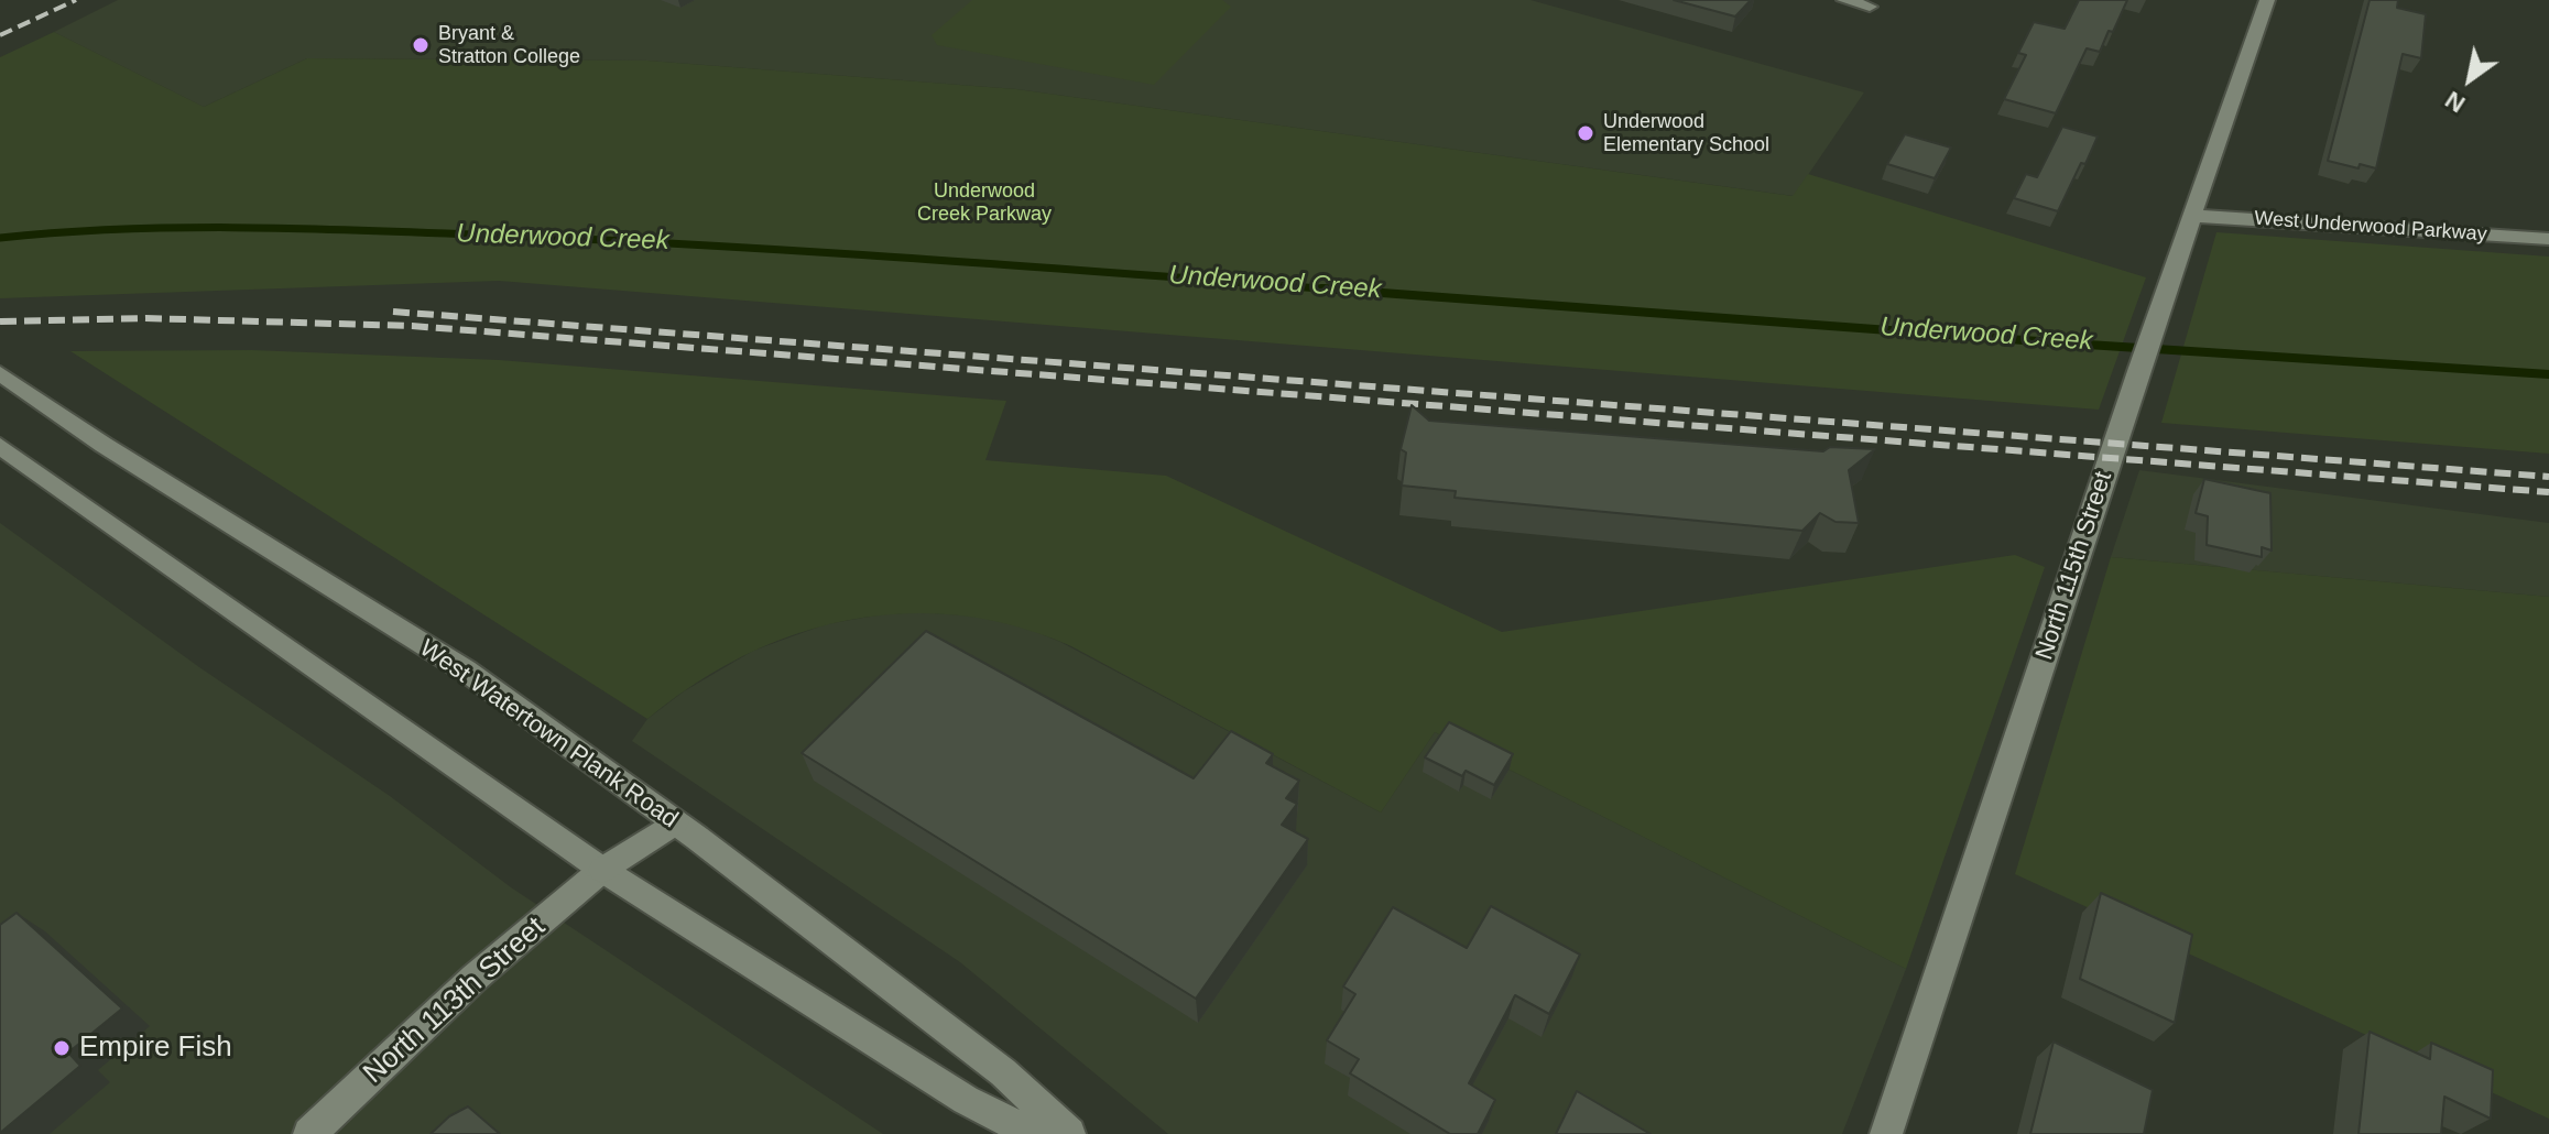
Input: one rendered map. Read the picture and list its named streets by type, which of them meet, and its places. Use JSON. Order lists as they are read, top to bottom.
{
  "streets": {
    "street": [
      "West Underwood Parkway",
      "North 115th Street",
      "West Watertown Plank Road",
      "North 113th Street"
    ]
  },
  "crossings": [
    ["West Underwood Parkway", "North 115th Street"],
    ["West Watertown Plank Road", "North 113th Street"]
  ],
  "water": ["Underwood Creek"],
  "parks": ["Underwood Creek Parkway"],
  "places": ["Bryant & Stratton College", "Underwood Elementary School", "Empire Fish"],
  "north": "bottom left"
}
